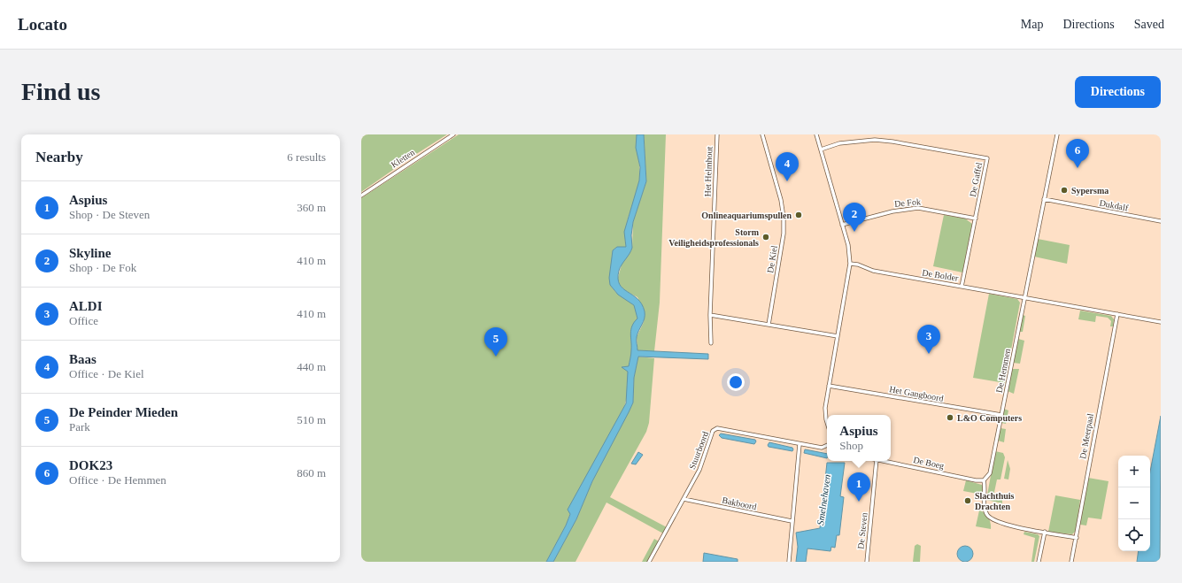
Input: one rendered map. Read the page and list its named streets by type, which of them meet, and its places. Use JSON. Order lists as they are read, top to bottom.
{
  "streets": {
    "street": [
      "Kletten",
      "Het Helmhout",
      "De Gaffel",
      "De Fok",
      "Dukdalf",
      "De Kiel",
      "De Bolder",
      "De Hemmen",
      "Het Gangboord",
      "De Meerpaal",
      "Stuurboord",
      "De Boeg",
      "Bakboord",
      "De Steven"
    ]
  },
  "crossings": [
    ["De Gaffel", "De Fok"],
    ["De Gaffel", "De Bolder"],
    ["Dukdalf", "De Hemmen"],
    ["De Bolder", "De Hemmen"],
    ["De Bolder", "De Meerpaal"],
    ["De Hemmen", "Het Gangboord"],
    ["De Hemmen", "De Meerpaal"],
    ["De Hemmen", "De Boeg"],
    ["Stuurboord", "Bakboord"]
  ],
  "water": ["Smelnehaven"],
  "places": [
    "Sypersma",
    "Onlineaquariumspullen",
    "Storm Veiligheidsprofessionals",
    "L&O Computers",
    "Slachthuis Drachten"
  ],
  "page": {
    "header": "Locato",
    "nav": ["Map", "Directions", "Saved"],
    "buttons": "Directions",
    "title": "Find us",
    "heading": ["Nearby", "6 results"],
    "pins": [
      "6",
      "4",
      "2",
      "3",
      "5",
      "1"
    ],
    "list": [
      {
        "mark": "1",
        "name": "Aspius",
        "note": "Shop · De Steven",
        "value": "360 m"
      },
      {
        "mark": "2",
        "name": "Skyline",
        "note": "Shop · De Fok",
        "value": "410 m"
      },
      {
        "mark": "3",
        "name": "ALDI",
        "note": "Office",
        "value": "410 m"
      },
      {
        "mark": "4",
        "name": "Baas",
        "note": "Office · De Kiel",
        "value": "440 m"
      },
      {
        "mark": "5",
        "name": "De Peinder Mieden",
        "note": "Park",
        "value": "510 m"
      },
      {
        "mark": "6",
        "name": "DOK23",
        "note": "Office · De Hemmen",
        "value": "860 m"
      }
    ],
    "popup": ["Aspius", "Shop"],
    "map_buttons": ["+", "−"]
  }
}
